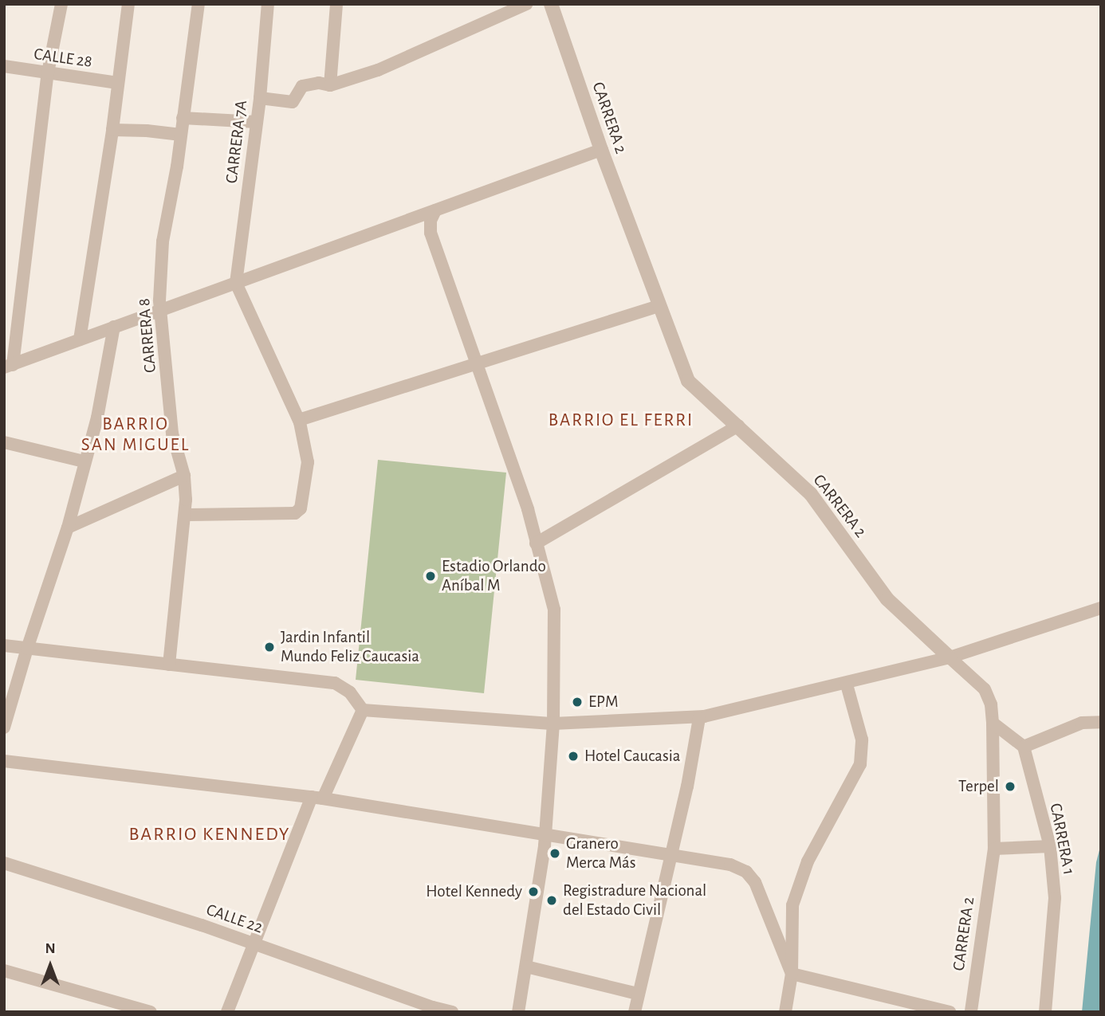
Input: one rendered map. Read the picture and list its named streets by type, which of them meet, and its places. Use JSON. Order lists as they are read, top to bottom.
{
  "streets": {
    "street": [
      "CALLE 28",
      "CARRERA 2",
      "CARRERA 7A",
      "CARRERA 8",
      "CARRERA 1",
      "CALLE 22"
    ]
  },
  "districts": ["BARRIO EL FERRI", "BARRIO SAN MIGUEL", "BARRIO KENNEDY"],
  "places": [
    "Estadio Orlando Aníbal M",
    "Jardin Infantil Mundo Feliz Caucasia",
    "EPM",
    "Hotel Caucasia",
    "Terpel",
    "Granero Merca Más",
    "Hotel Kennedy",
    "Registradure Nacional del Estado Civil"
  ],
  "north": "top"
}
